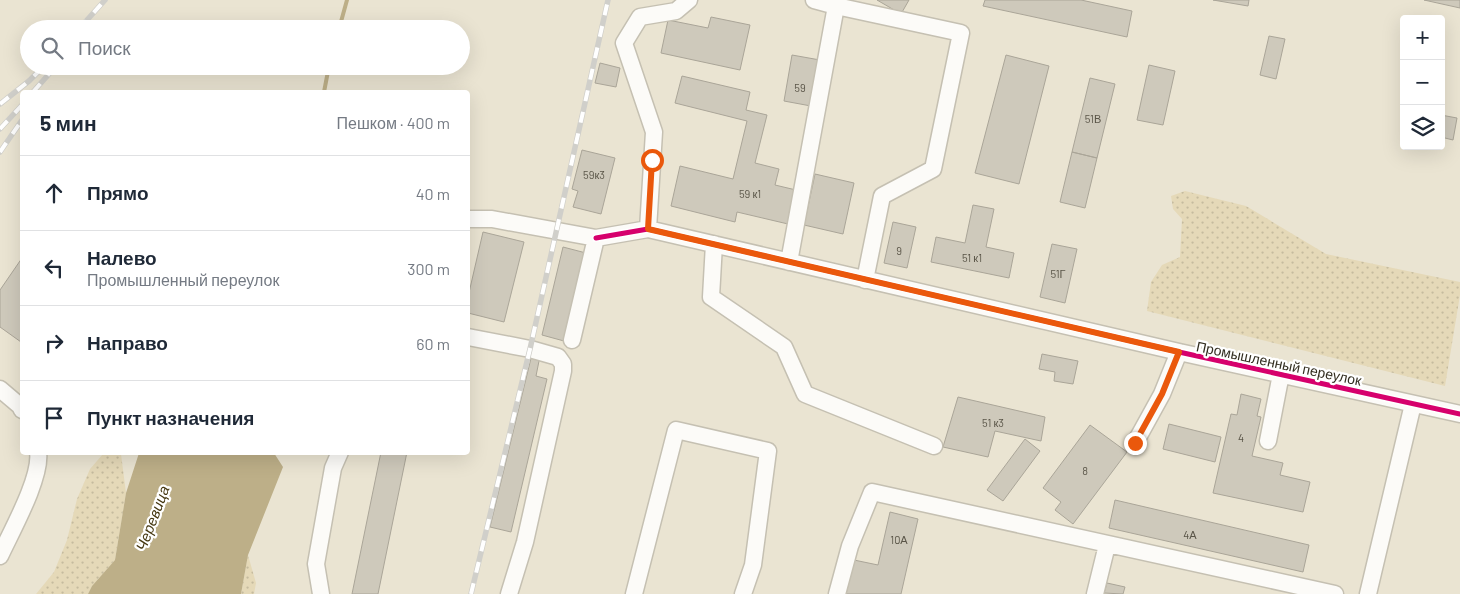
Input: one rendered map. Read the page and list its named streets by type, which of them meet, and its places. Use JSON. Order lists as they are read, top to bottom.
{
  "streets": {
    "street": ["Промышленный переулок"]
  },
  "water": ["Черевица"],
  "house_numbers": [
    "59",
    "51В",
    "59к3",
    "59 к1",
    "9",
    "51 к1",
    "51Г",
    "51 к3",
    "4",
    "8",
    "4А",
    "10А"
  ],
  "page": {
    "map_buttons": ["+", "−"],
    "search": "Поиск",
    "heading": ["5 мин", "Пешком · 400 m"],
    "list": [
      ["Прямо", "40 m"],
      ["Налево", "Промышленный переулок", "300 m"],
      ["Направо", "60 m"],
      "Пункт назначения"
    ]
  }
}
